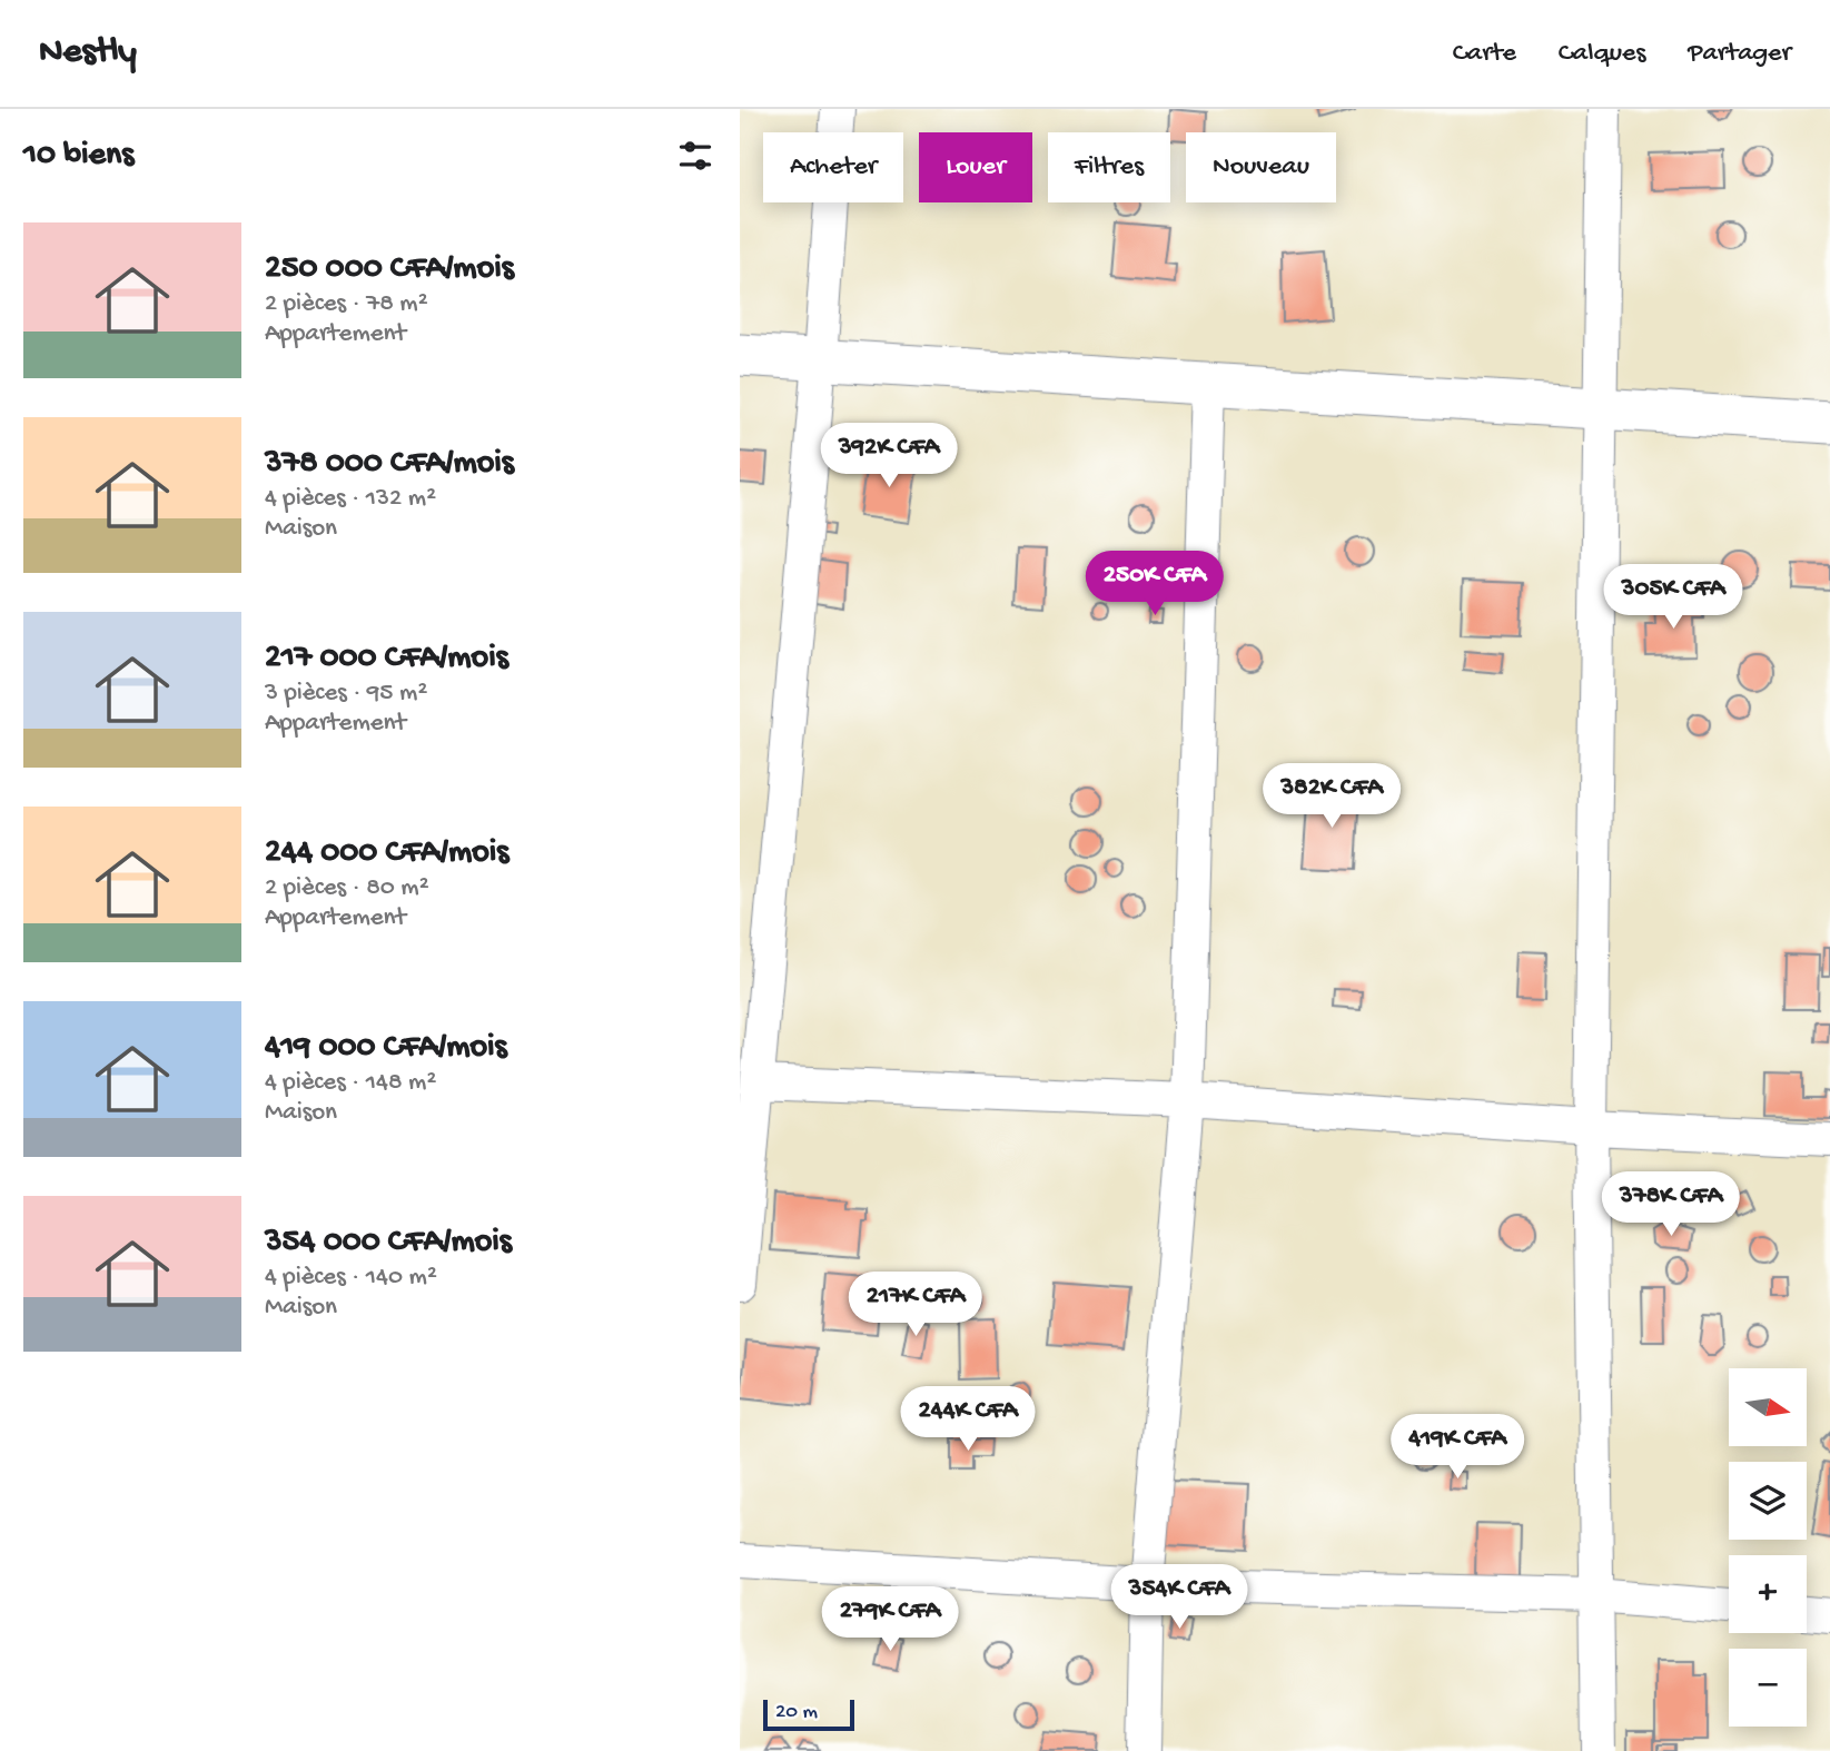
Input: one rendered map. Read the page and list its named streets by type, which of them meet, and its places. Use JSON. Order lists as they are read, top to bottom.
{
  "scale_bar": "20 m",
  "north": "right",
  "page": {
    "header": "Nestly",
    "nav": ["Carte", "Calques", "Partager"],
    "heading": "10 biens",
    "chip": [
      "Acheter",
      "Louer",
      "Filtres",
      "Nouveau"
    ],
    "list": [
      {
        "name": "250 000 CFA/mois",
        "note": "2 pièces · 78 m² · Appartement"
      },
      {
        "name": "378 000 CFA/mois",
        "note": "4 pièces · 132 m² · Maison"
      },
      {
        "name": "217 000 CFA/mois",
        "note": "3 pièces · 95 m² · Appartement"
      },
      {
        "name": "244 000 CFA/mois",
        "note": "2 pièces · 80 m² · Appartement"
      },
      {
        "name": "419 000 CFA/mois",
        "note": "4 pièces · 148 m² · Maison"
      },
      {
        "name": "354 000 CFA/mois",
        "note": "4 pièces · 140 m² · Maison"
      }
    ],
    "price": [
      "392K CFA",
      "250K CFA",
      "305K CFA",
      "382K CFA",
      "378K CFA",
      "217K CFA",
      "244K CFA",
      "419K CFA",
      "354K CFA",
      "279K CFA"
    ],
    "map_buttons": ["+", "−"],
    "scale": "20 m"
  }
}
